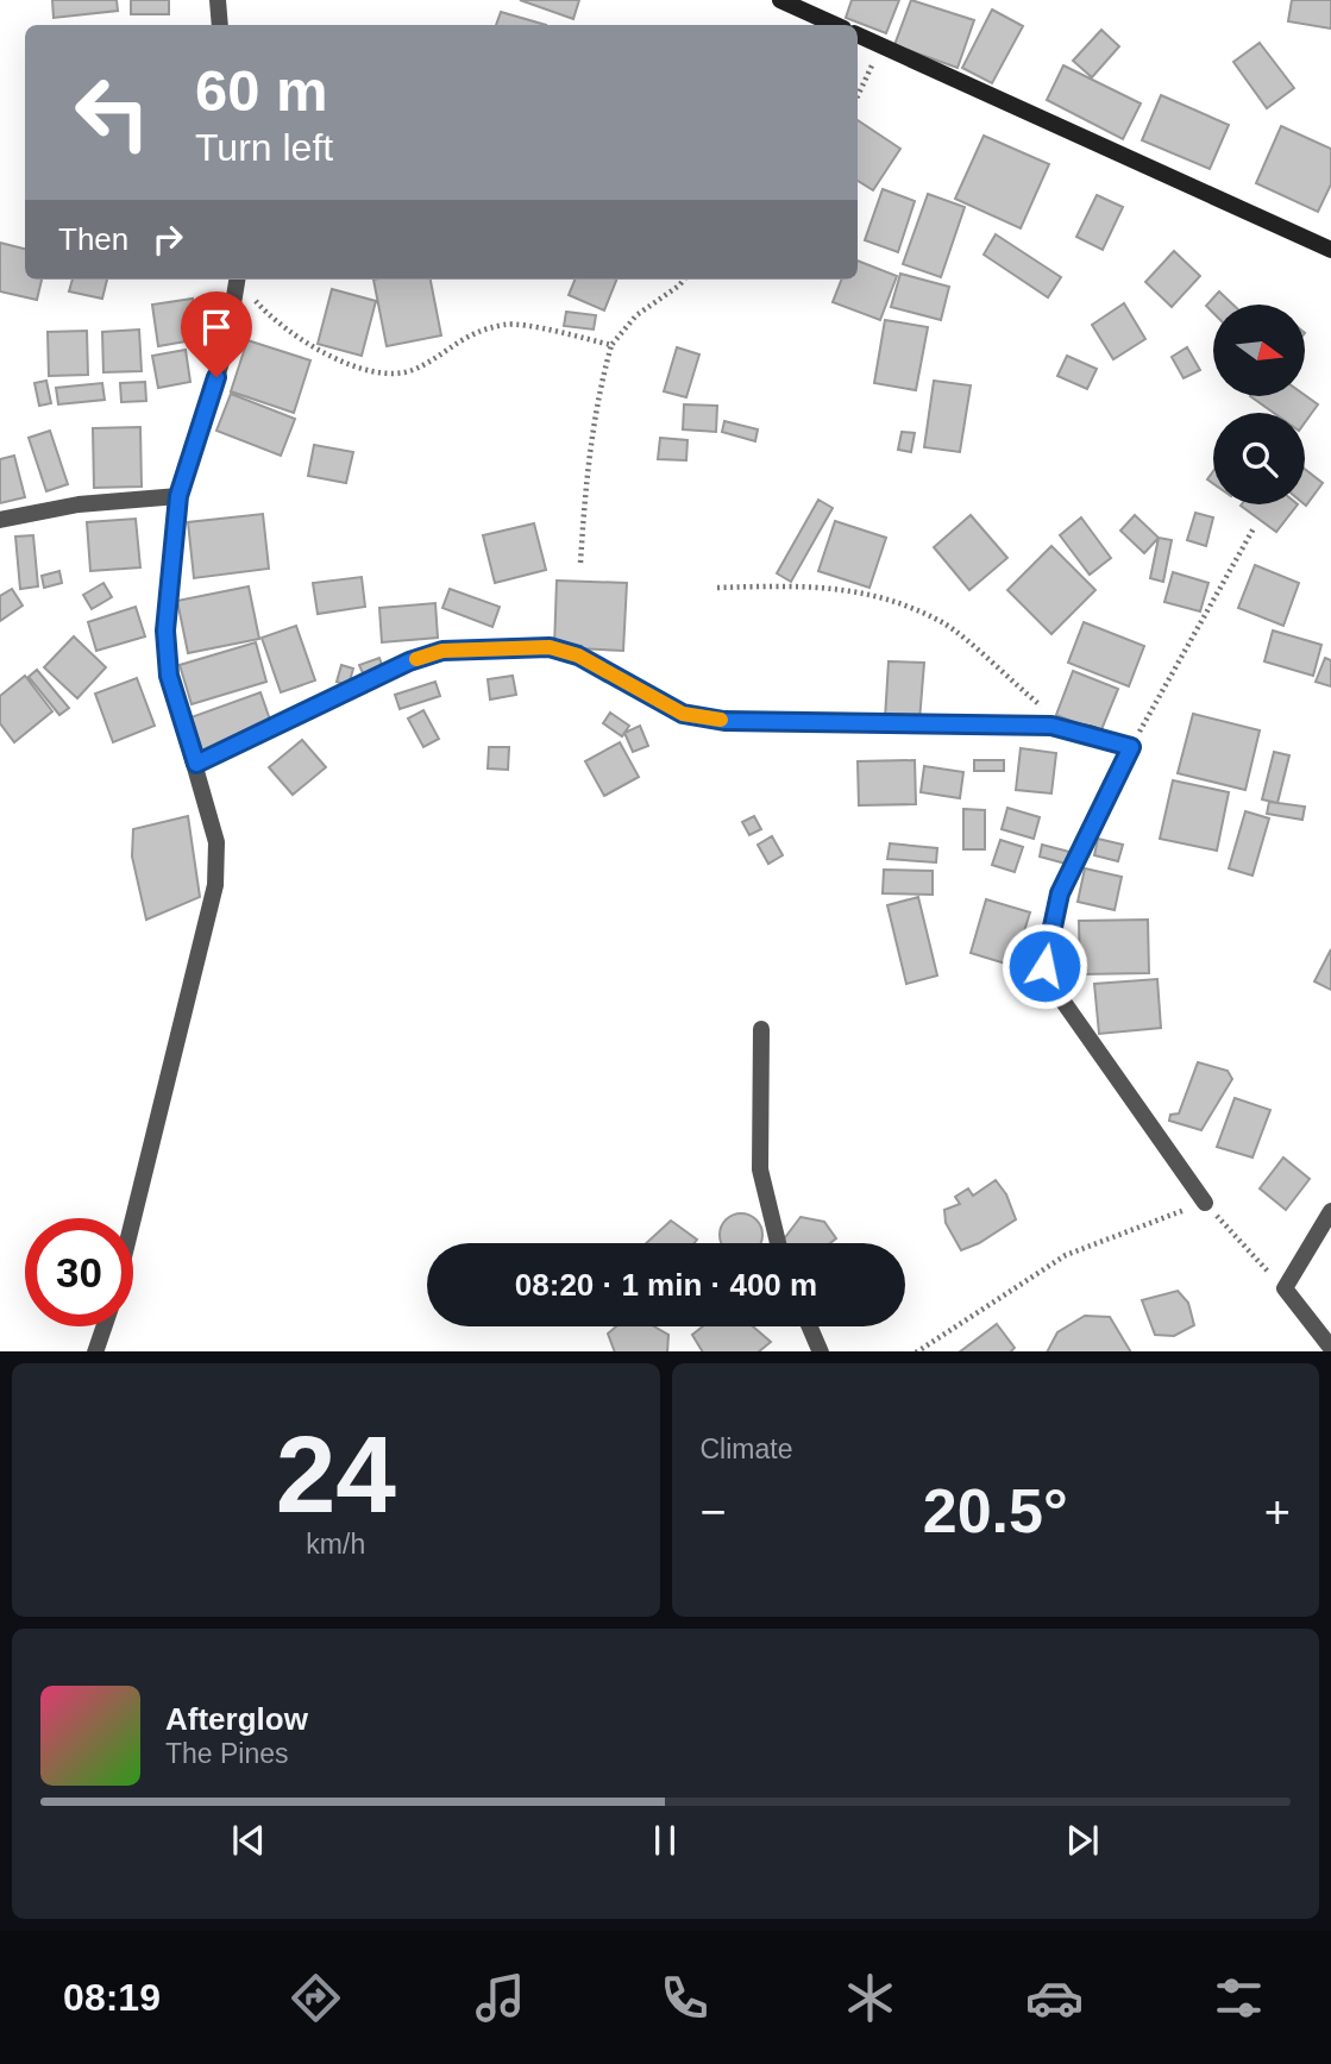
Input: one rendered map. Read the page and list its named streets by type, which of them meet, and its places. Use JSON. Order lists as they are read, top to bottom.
{
  "north": "right",
  "page": {
    "turn": ["60 m", "Turn left"],
    "then": "Then",
    "limit": "30",
    "trip": "08:20 · 1 min · 400 m",
    "tile": [
      ["24", "km/h"],
      "Climate"
    ],
    "heat": ["−", "20.5°", "+"],
    "song": ["Afterglow", "The Pines"],
    "tabs": "08:19"
  }
}
